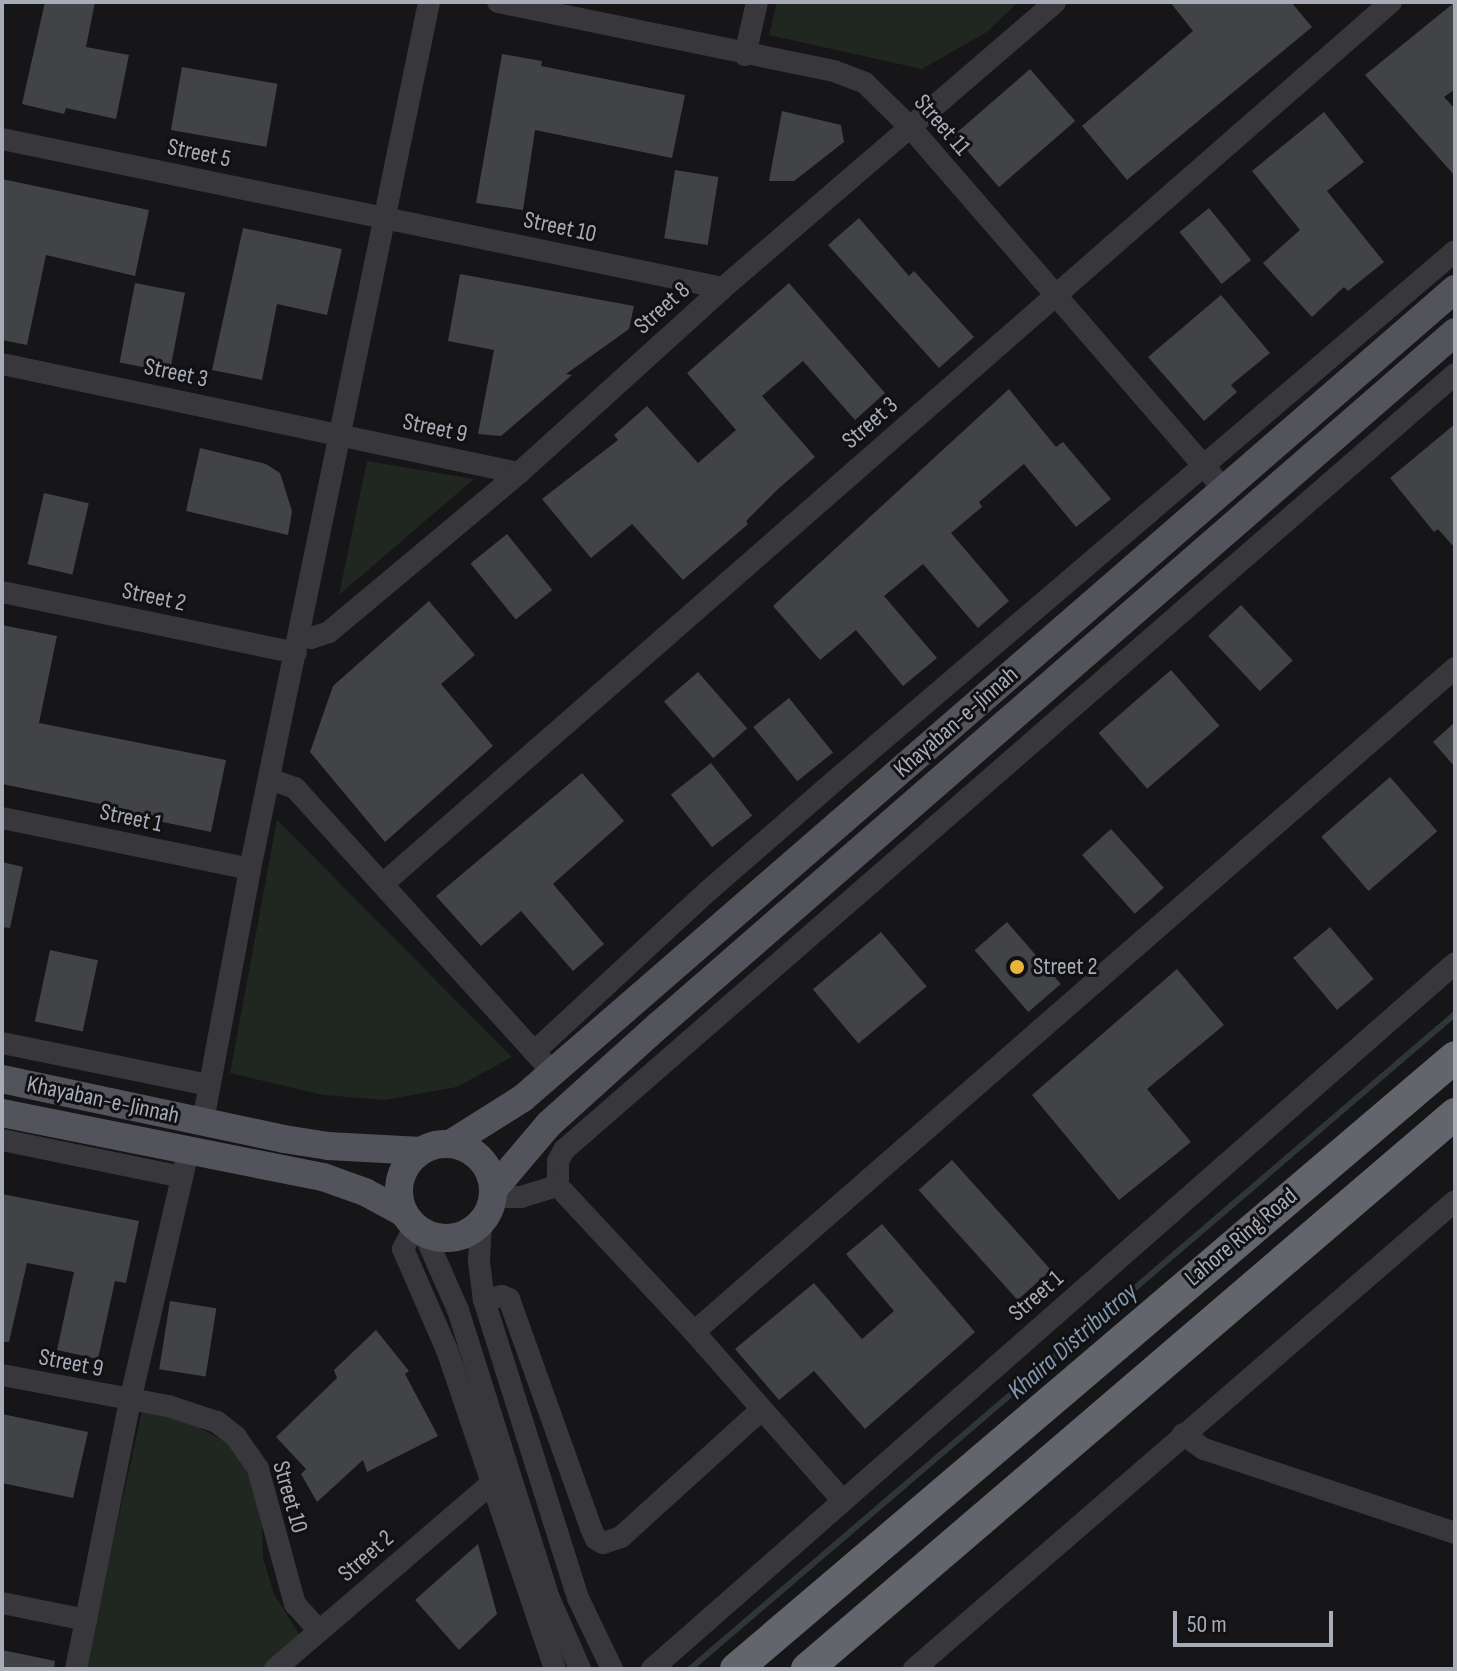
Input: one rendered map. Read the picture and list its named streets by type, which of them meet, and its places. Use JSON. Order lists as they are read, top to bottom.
{
  "streets": {
    "highway": ["Lahore Ring Road"],
    "main road": ["Khayaban-e-Jinnah"],
    "street": [
      "Street 11",
      "Street 5",
      "Street 10",
      "Street 8",
      "Street 3",
      "Street 9",
      "Street 2",
      "Street 1"
    ]
  },
  "crossings": [
    ["Street 11", "Street 8"],
    ["Street 11", "Street 3"],
    ["Street 11", "Khayaban-e-Jinnah"],
    ["Street 5", "Street 10"],
    ["Street 10", "Street 8"],
    ["Street 10", "Street 9"],
    ["Street 10", "Street 2"],
    ["Street 8", "Street 9"],
    ["Street 8", "Street 2"],
    ["Street 3", "Street 9"]
  ],
  "water": ["Khaira Distributroy"],
  "places": ["Street 2"],
  "scale_bar": "50 m"
}
